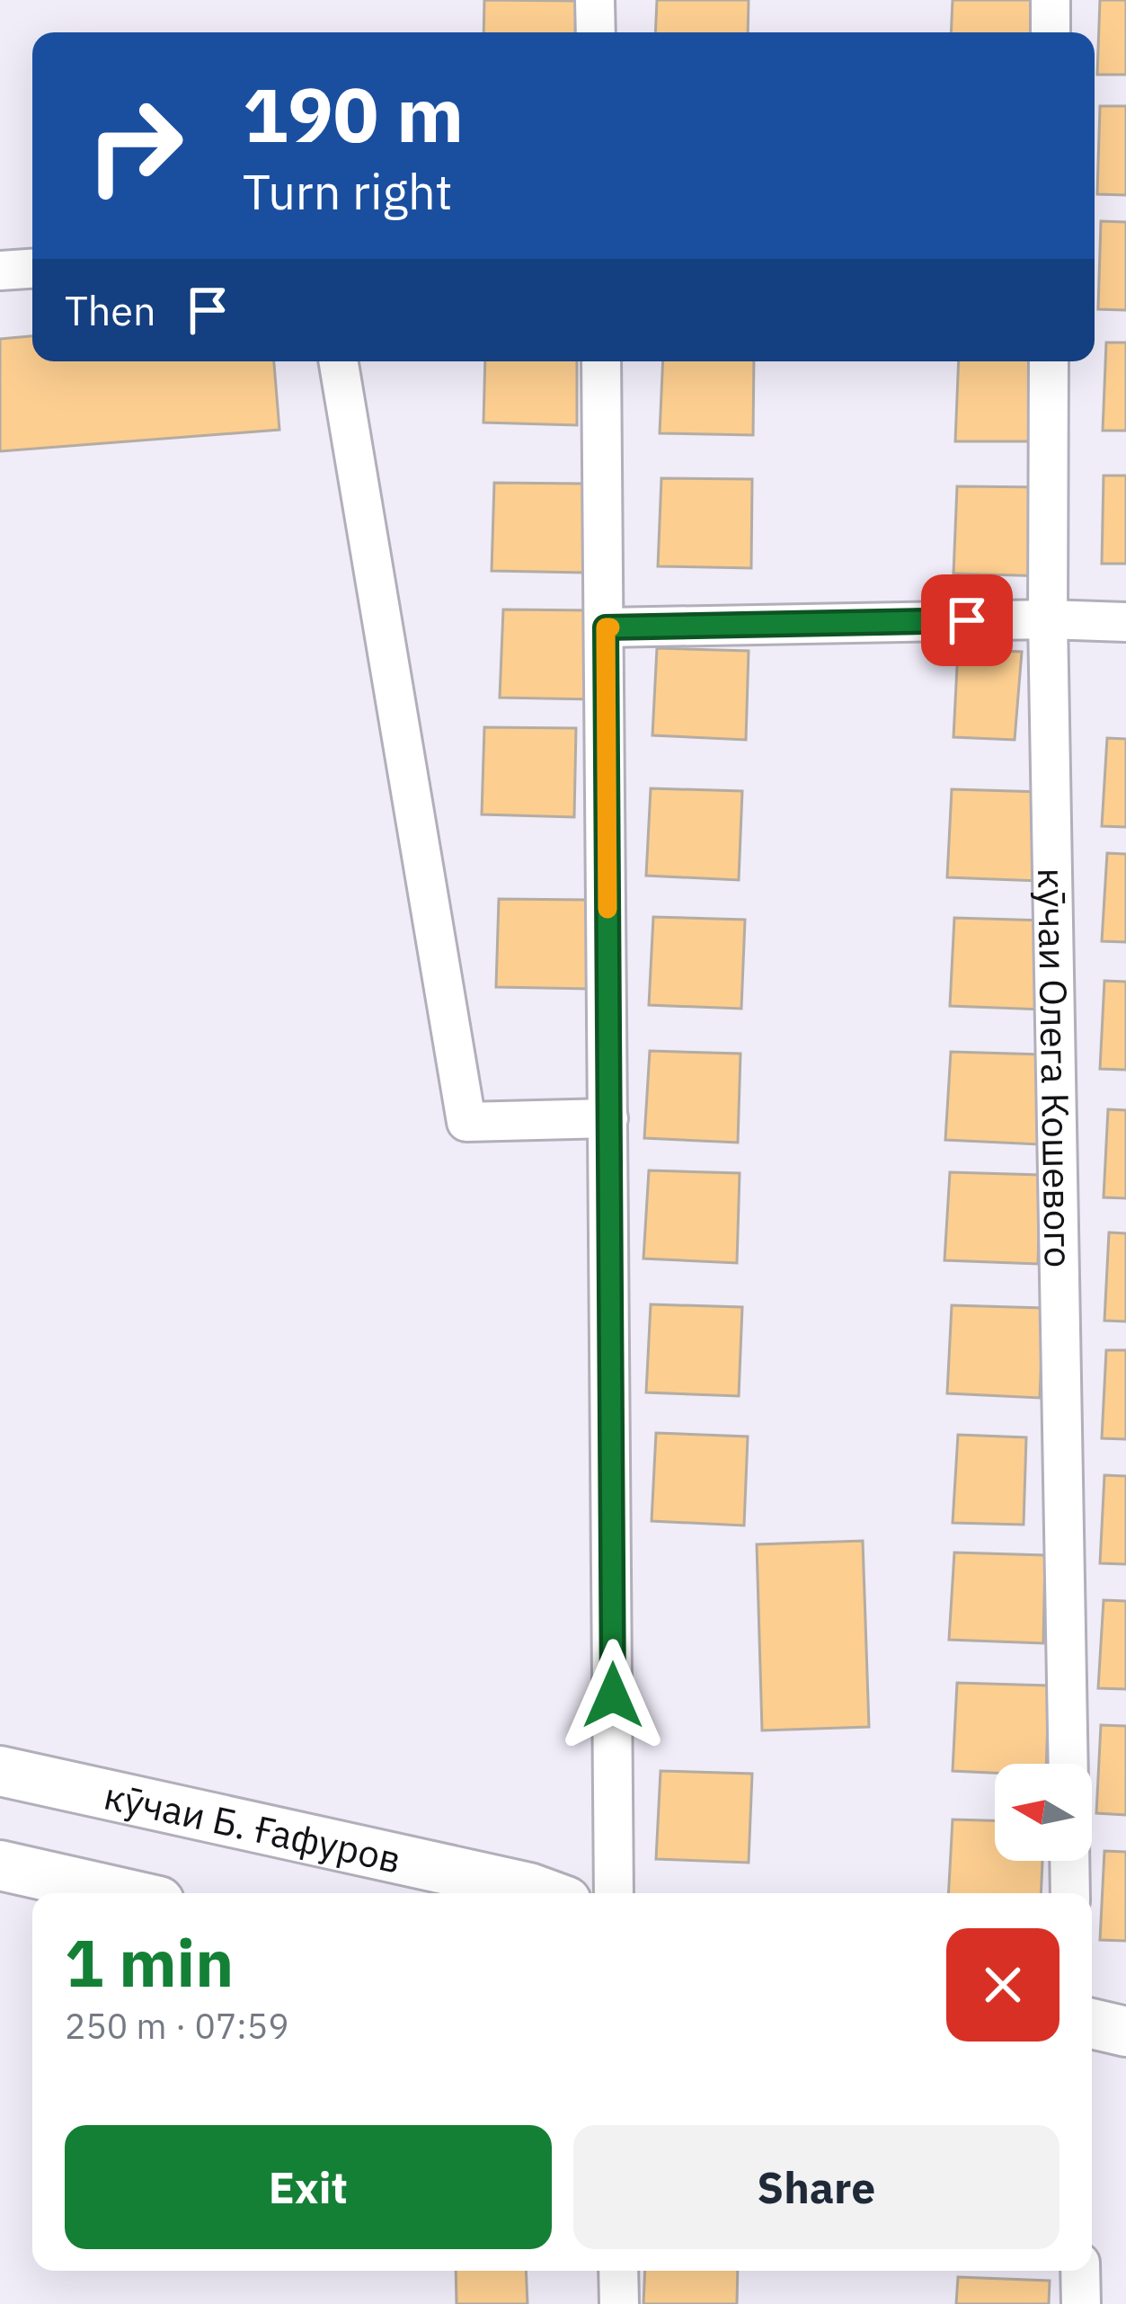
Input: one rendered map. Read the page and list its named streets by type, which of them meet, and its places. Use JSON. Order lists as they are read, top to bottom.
{
  "streets": {
    "main road": ["кӯчаи Б. Ғафуров"],
    "street": ["кӯчаи Олега Кошевого"]
  },
  "north": "left",
  "page": {
    "turn": ["190 m", "Turn right"],
    "then": "Then",
    "heading": ["1 min", "250 m · 07:59"],
    "buttons": ["Exit", "Share"]
  }
}
